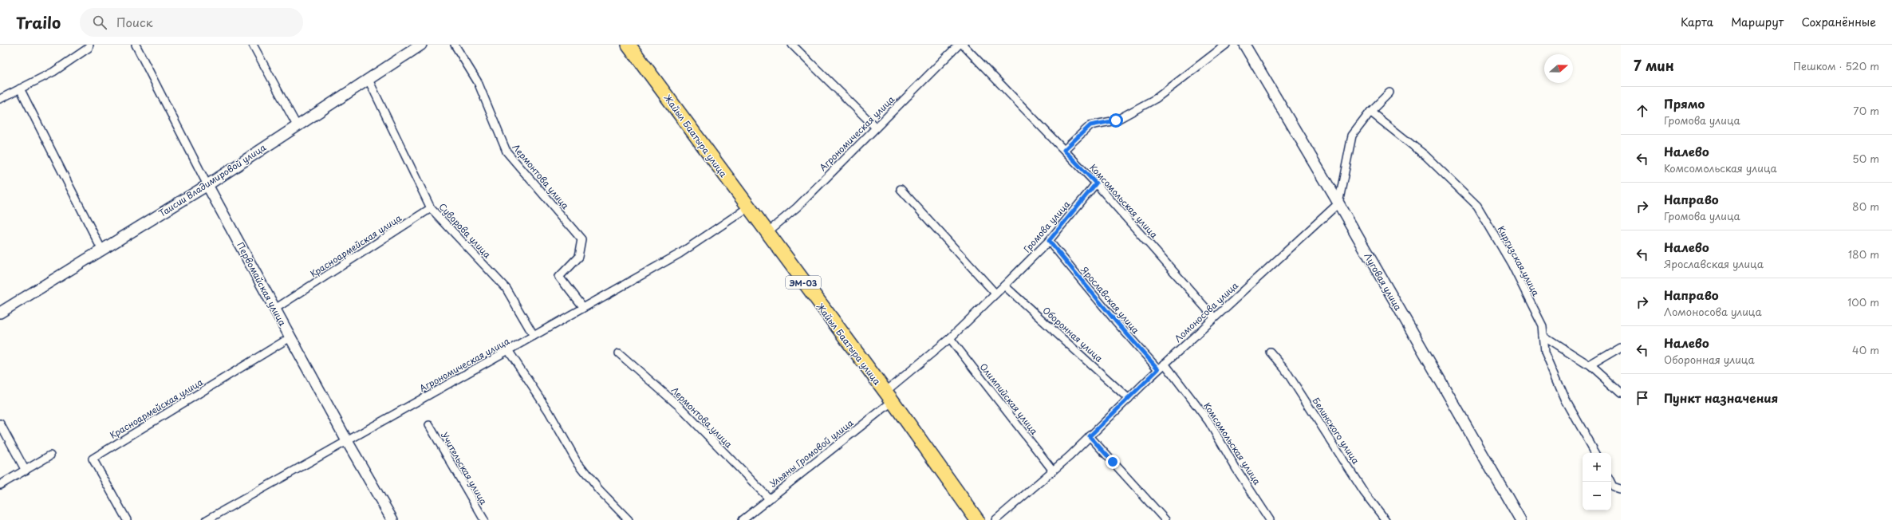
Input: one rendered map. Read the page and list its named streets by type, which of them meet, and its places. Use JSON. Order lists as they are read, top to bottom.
{
  "streets": {
    "highway": ["Жайыл Баатыра улица", "ЭМ-03"],
    "street": [
      "Агрономическая улица",
      "Лермонтова улица",
      "Таисии Владимировой улица",
      "Комсомольская улица",
      "Громова улица",
      "Суворова улица",
      "Красноармейская улица",
      "Киргизская улица",
      "Луговая улица",
      "Первомайская улица",
      "Ярославская улица",
      "Ломоносова улица",
      "Оборонная улица",
      "Олимпийская улица",
      "Белинского улица",
      "Ульяны Громовой улица",
      "Учительская улица"
    ]
  },
  "crossings": [
    ["Агрономическая улица", "Жайыл Баатыра улица"],
    ["Агрономическая улица", "Лермонтова улица"],
    ["Агрономическая улица", "Суворова улица"],
    ["Агрономическая улица", "Первомайская улица"],
    ["Жайыл Баатыра улица", "Громова улица"],
    ["Жайыл Баатыра улица", "Ульяны Громовой улица"],
    ["Лермонтова улица", "Ульяны Громовой улица"],
    ["Таисии Владимировой улица", "Суворова улица"],
    ["Таисии Владимировой улица", "Первомайская улица"],
    ["Комсомольская улица", "Громова улица"],
    ["Комсомольская улица", "Ломоносова улица"],
    ["Громова улица", "Ярославская улица"],
    ["Громова улица", "Оборонная улица"],
    ["Громова улица", "Олимпийская улица"],
    ["Громова улица", "Ульяны Громовой улица"],
    ["Суворова улица", "Красноармейская улица"],
    ["Красноармейская улица", "Первомайская улица"],
    ["Луговая улица", "Ломоносова улица"],
    ["Ярославская улица", "Ломоносова улица"],
    ["Ломоносова улица", "Оборонная улица"],
    ["Ломоносова улица", "Олимпийская улица"]
  ],
  "north": "right",
  "page": {
    "header": "Trailo",
    "search": "Поиск",
    "nav": ["Карта", "Маршрут", "Сохранённые"],
    "heading": ["7 мин", "Пешком · 520 m"],
    "list": [
      ["Прямо", "Громова улица", "70 m"],
      ["Налево", "Комсомольская улица", "50 m"],
      ["Направо", "Громова улица", "80 m"],
      ["Налево", "Ярославская улица", "180 m"],
      ["Направо", "Ломоносова улица", "100 m"],
      ["Налево", "Оборонная улица", "40 m"],
      "Пункт назначения"
    ],
    "map_buttons": ["+", "−"]
  }
}
